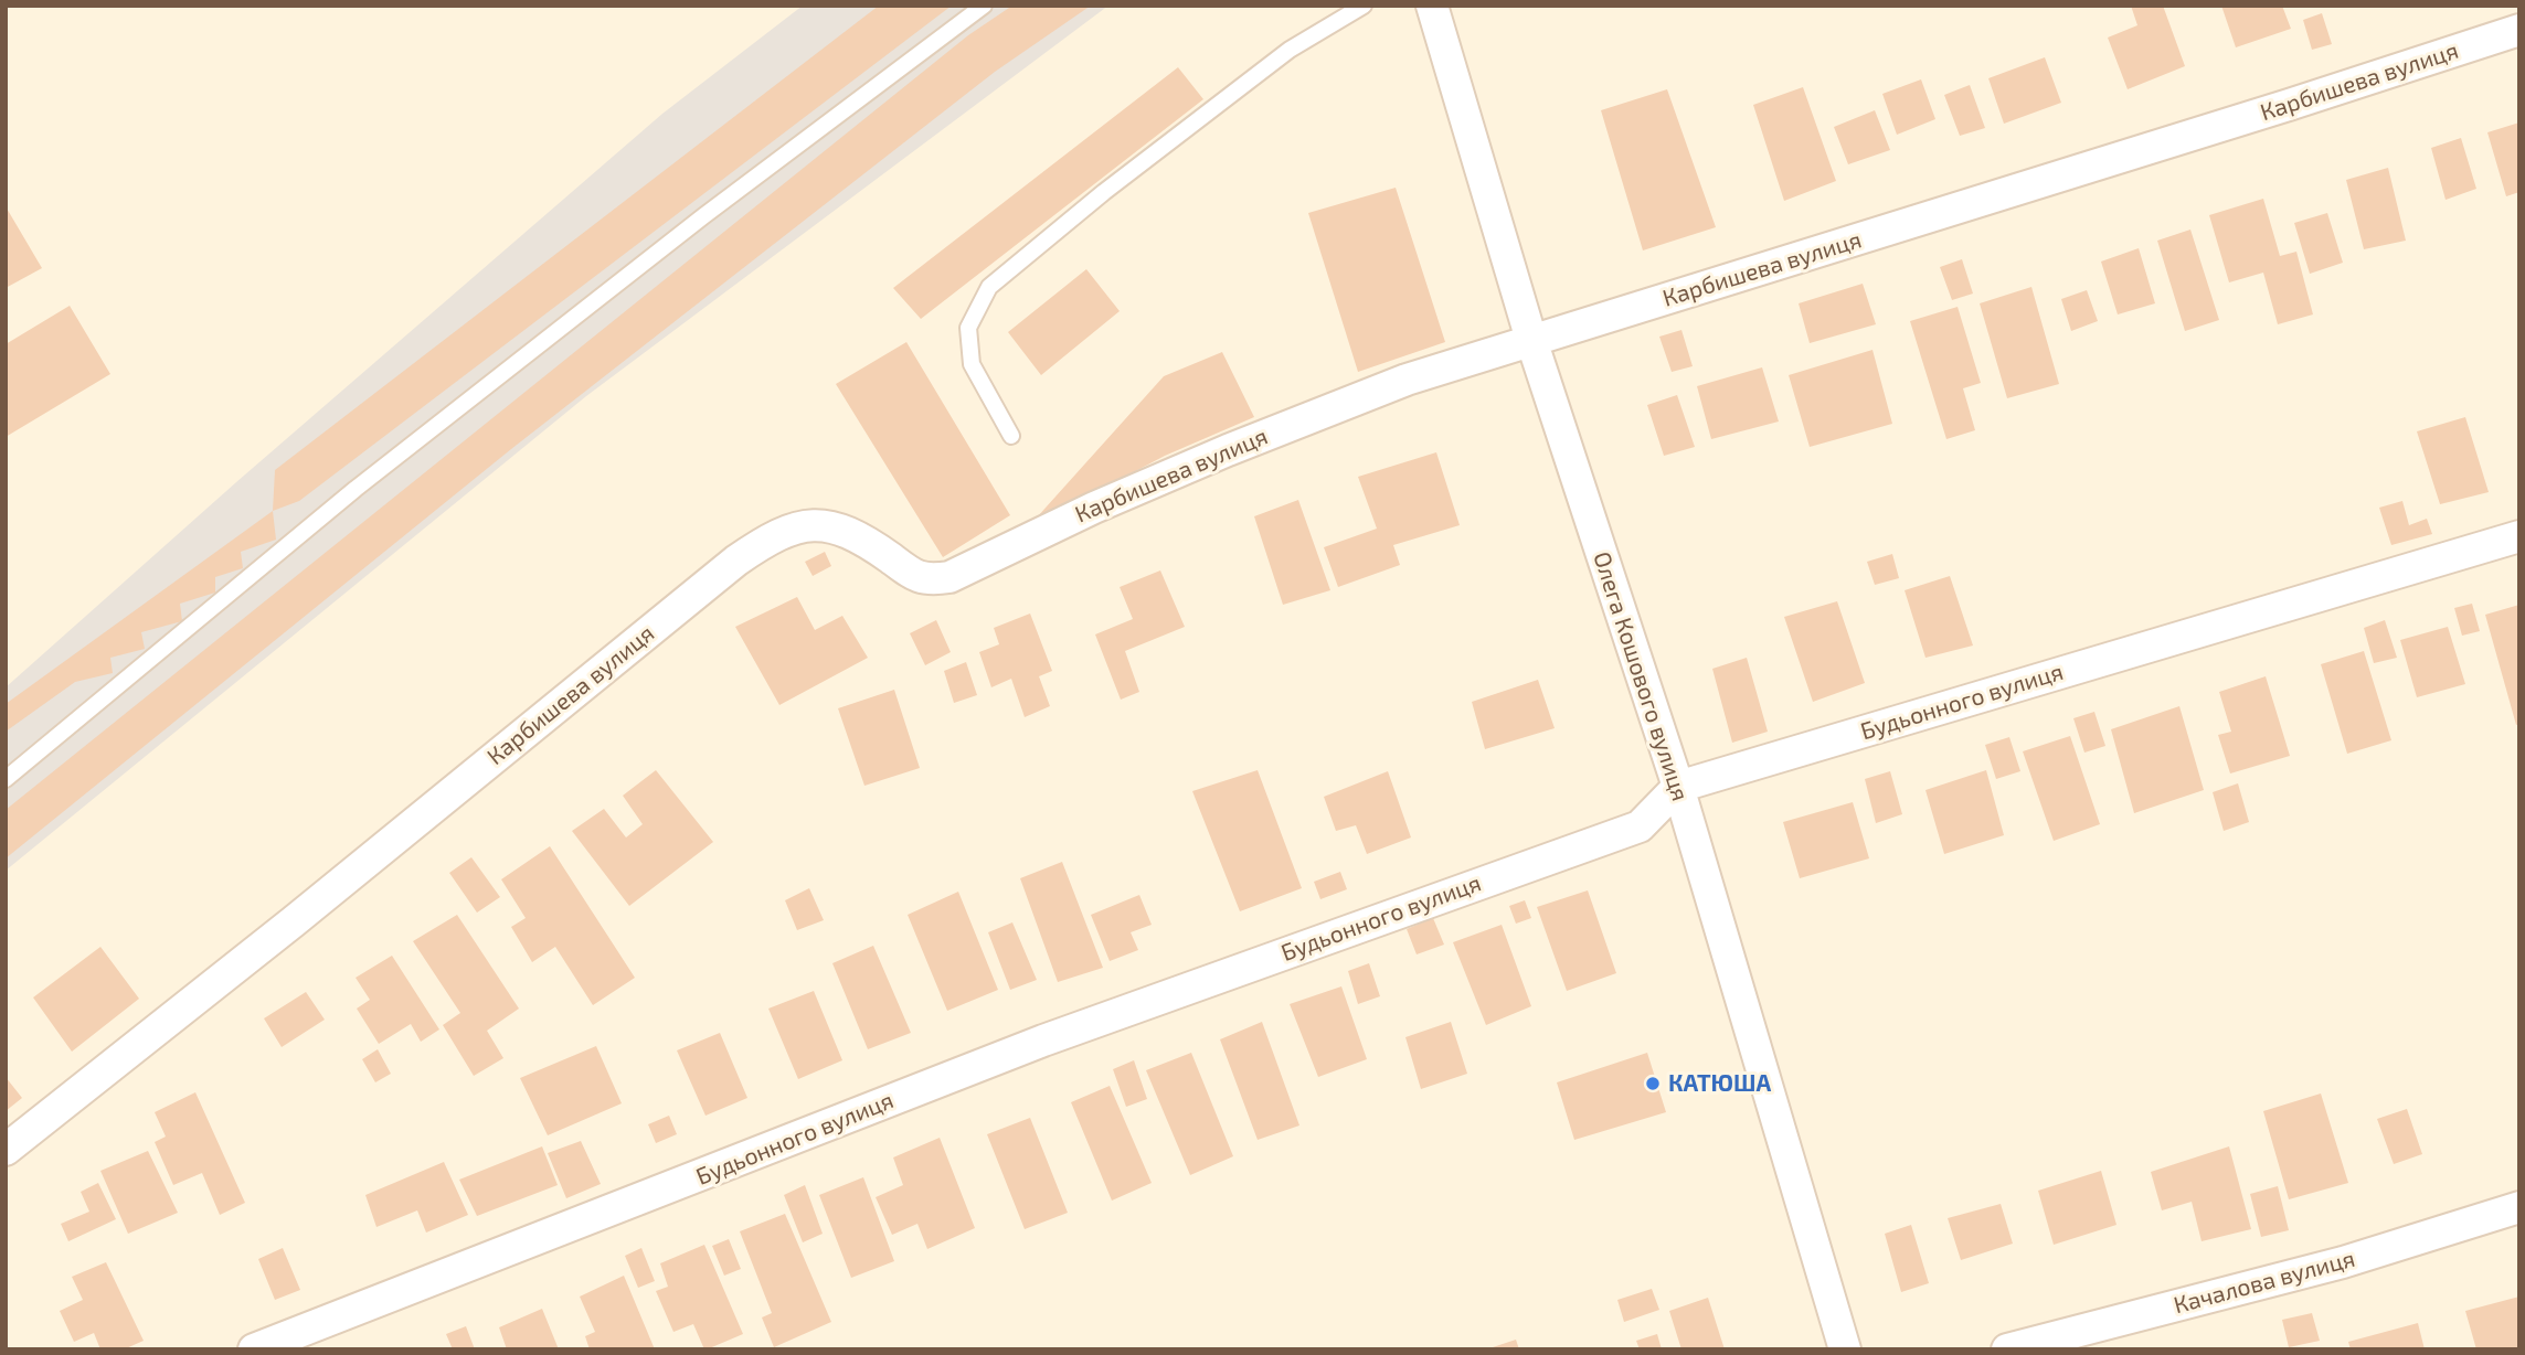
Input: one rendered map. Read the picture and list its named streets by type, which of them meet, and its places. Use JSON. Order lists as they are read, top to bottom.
{
  "streets": {
    "street": [
      "Карбишева вулиця",
      "Олега Кошового вулиця",
      "Будьонного вулиця",
      "Качалова вулиця"
    ]
  },
  "crossings": [
    ["Карбишева вулиця", "Олега Кошового вулиця"],
    ["Олега Кошового вулиця", "Будьонного вулиця"]
  ],
  "places": ["КАТЮША"]
}
